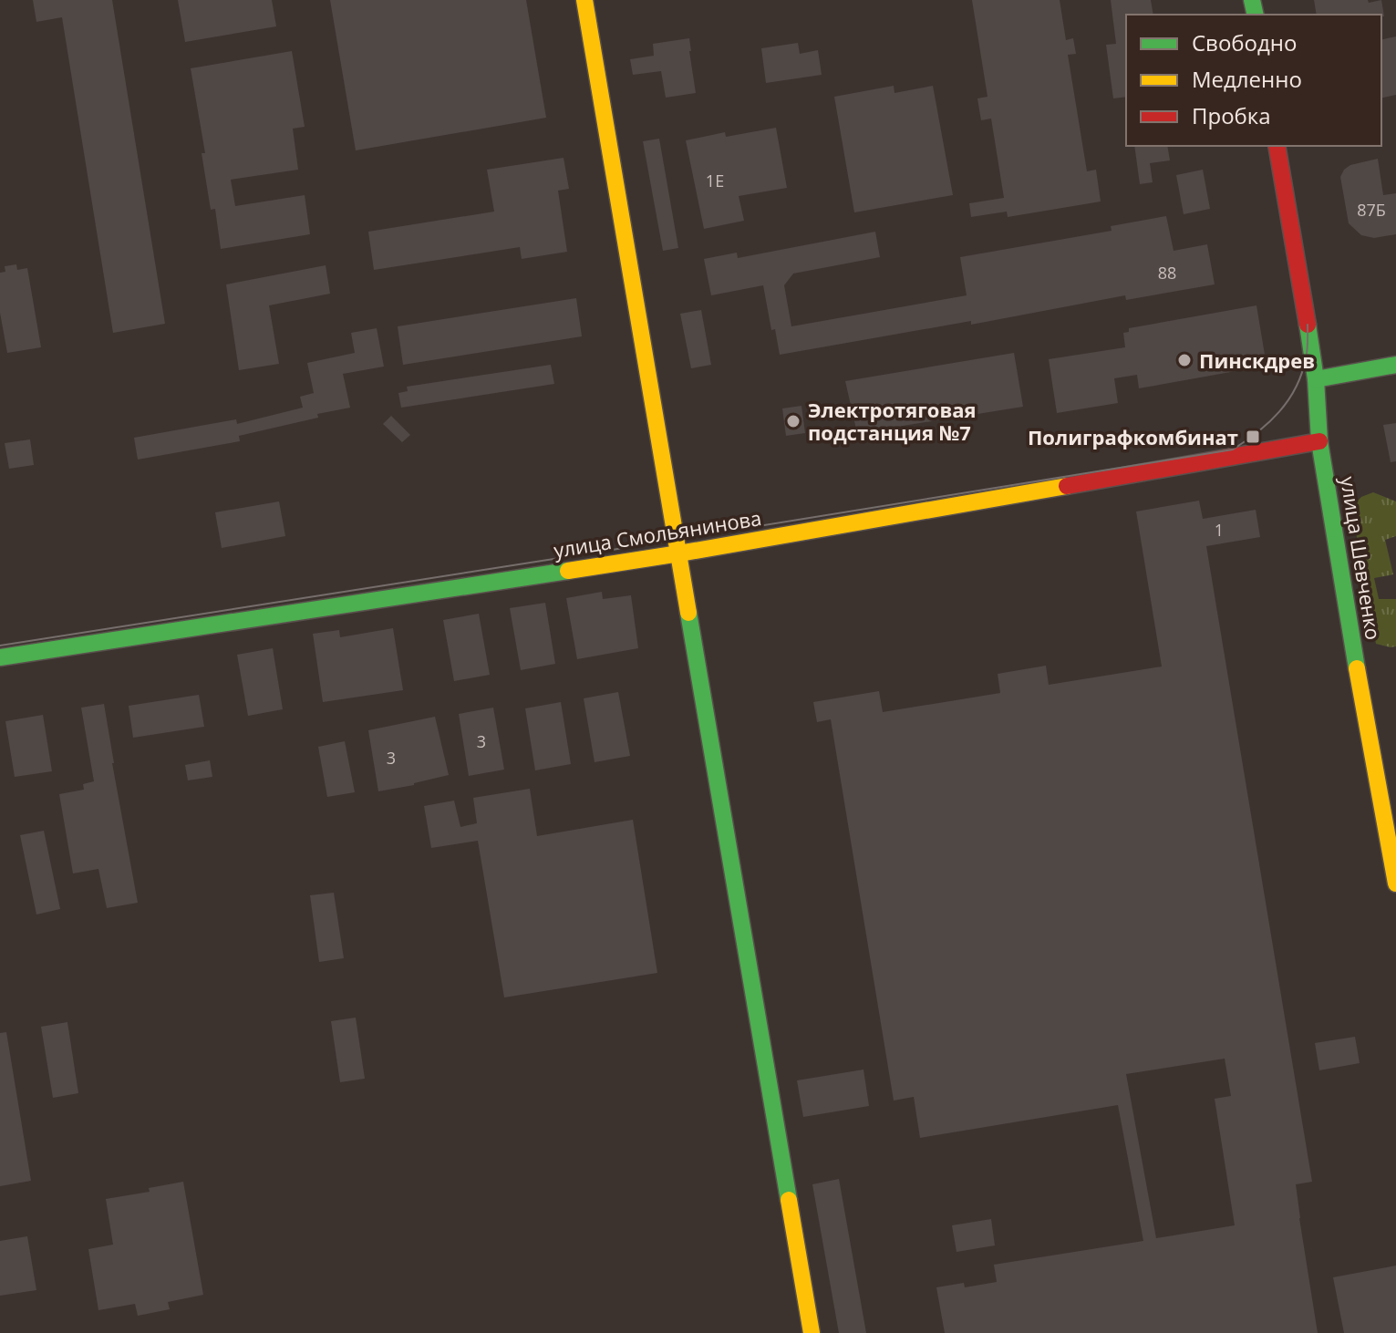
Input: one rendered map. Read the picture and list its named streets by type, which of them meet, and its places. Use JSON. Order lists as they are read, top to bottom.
{
  "streets": {
    "street": ["улица Смольянинова", "улица Шевченко"]
  },
  "crossings": [
    ["улица Смольянинова", "улица Шевченко"]
  ],
  "places": {
    "other": ["Пинскдрев", "Электротяговая подстанция №7"],
    "transit": ["Полиграфкомбинат"]
  },
  "house_numbers": [
    "1Е",
    "87Б",
    "88",
    "1",
    "3",
    "3"
  ],
  "legend": ["Свободно", "Медленно", "Пробка"]
}
